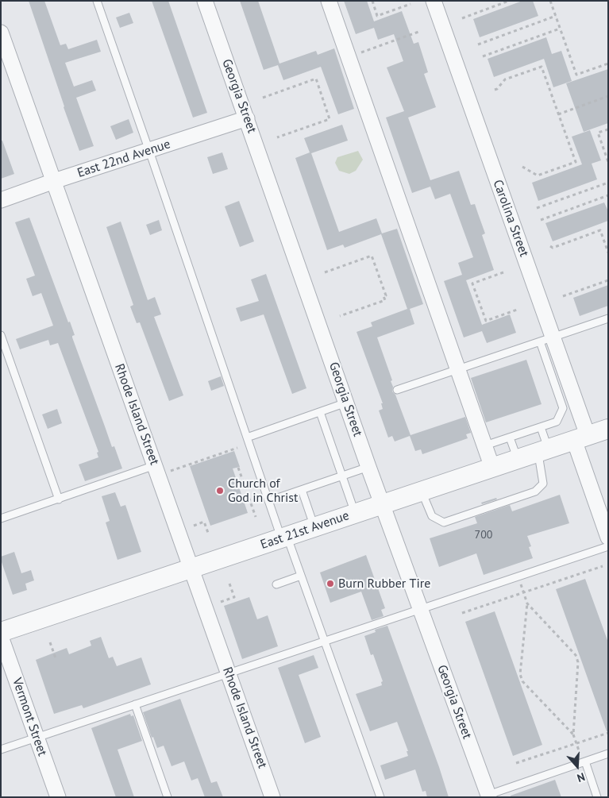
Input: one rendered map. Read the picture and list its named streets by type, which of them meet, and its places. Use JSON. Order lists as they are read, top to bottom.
{
  "streets": {
    "street": [
      "Georgia Street",
      "East 22nd Avenue",
      "Carolina Street",
      "Rhode Island Street",
      "East 21st Avenue",
      "Vermont Street"
    ]
  },
  "crossings": [
    ["Georgia Street", "East 22nd Avenue"],
    ["Georgia Street", "East 21st Avenue"],
    ["East 22nd Avenue", "Rhode Island Street"],
    ["Carolina Street", "East 21st Avenue"],
    ["Rhode Island Street", "East 21st Avenue"]
  ],
  "places": ["Church of God in Christ", "Burn Rubber Tire"],
  "house_numbers": ["700"],
  "north": "bottom"
}
